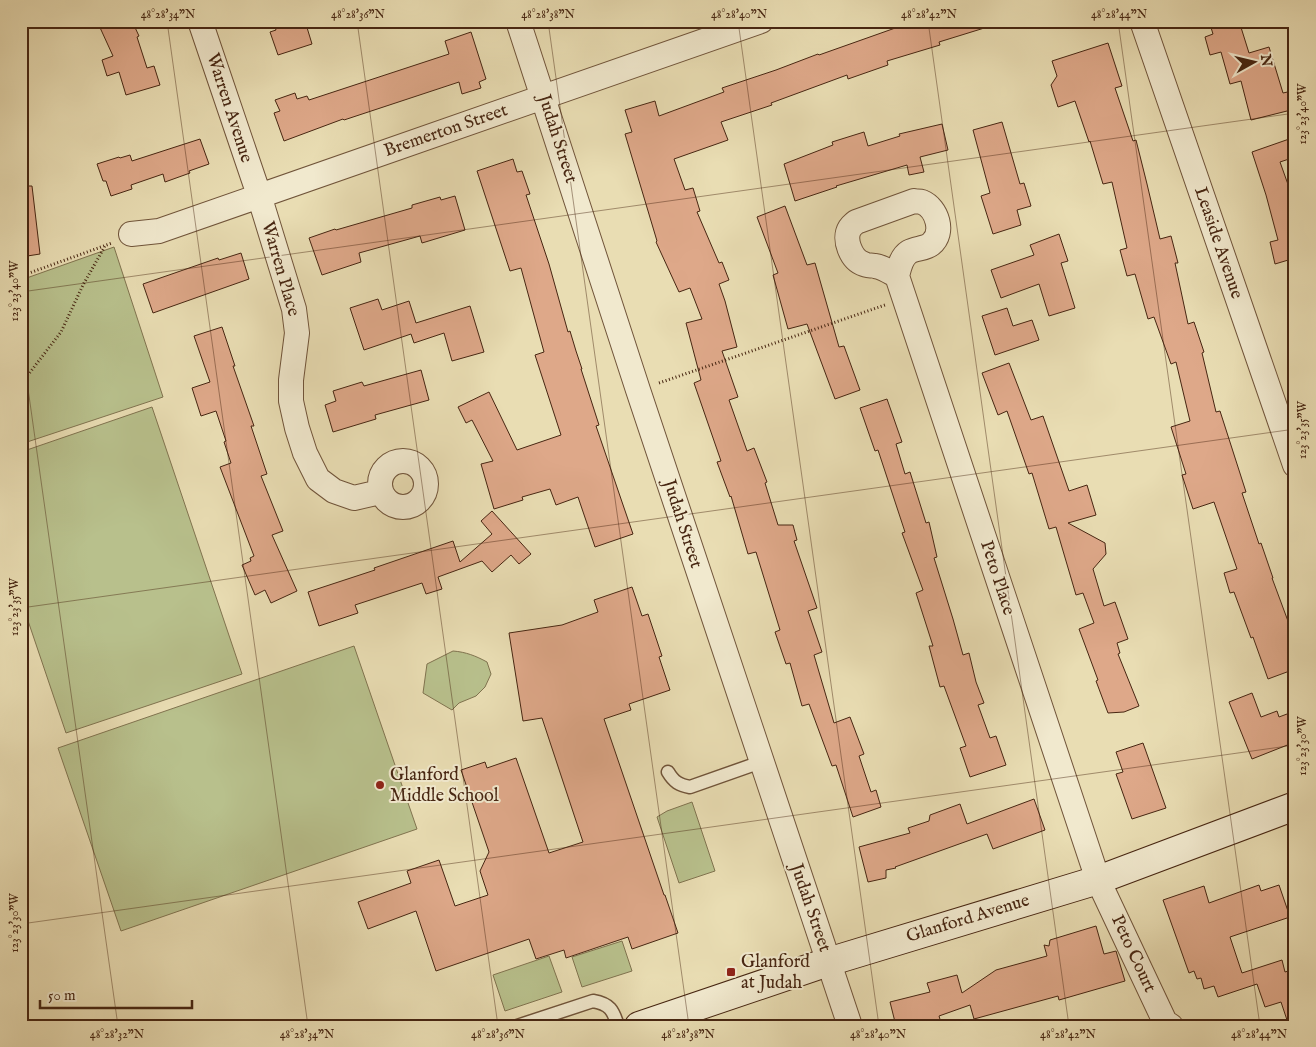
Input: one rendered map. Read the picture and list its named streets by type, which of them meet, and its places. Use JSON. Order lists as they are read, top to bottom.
{
  "streets": {
    "main road": ["Glanford Avenue"],
    "street": [
      "Warren Avenue",
      "Bremerton Street",
      "Judah Street",
      "Leaside Avenue",
      "Warren Place",
      "Peto Place",
      "Peto Court"
    ]
  },
  "crossings": [
    ["Warren Avenue", "Bremerton Street"],
    ["Warren Avenue", "Warren Place"],
    ["Bremerton Street", "Judah Street"],
    ["Bremerton Street", "Warren Place"],
    ["Judah Street", "Glanford Avenue"],
    ["Peto Place", "Glanford Avenue"],
    ["Peto Place", "Peto Court"],
    ["Glanford Avenue", "Peto Court"]
  ],
  "places": {
    "other": ["Glanford Middle School"],
    "transit": ["Glanford at Judah"]
  },
  "scale_bar": "50 m",
  "north": "right",
  "coordinates": [
    "48°28'34\"N",
    "48°28'36\"N",
    "48°28'38\"N",
    "48°28'40\"N",
    "48°28'42\"N",
    "48°28'44\"N",
    "123°23'40\"W",
    "123°23'35\"W",
    "123°23'30\"W",
    "48°28'32\"N"
  ]
}
